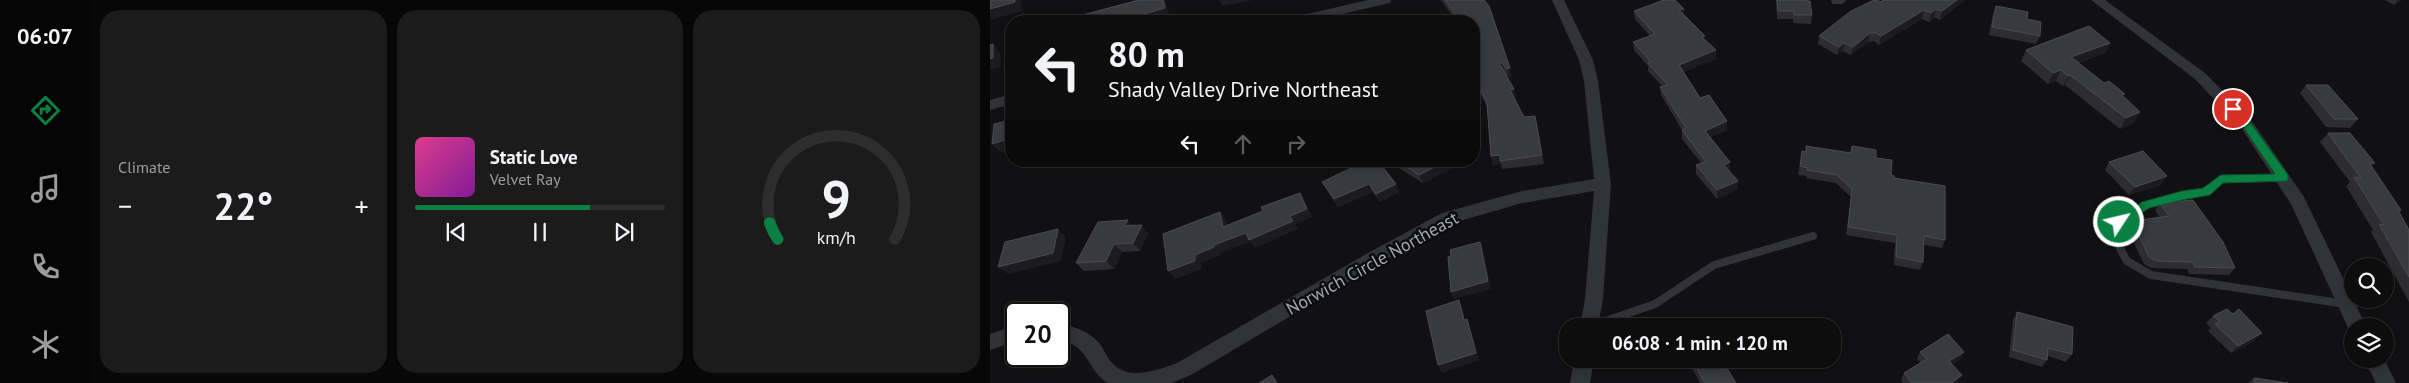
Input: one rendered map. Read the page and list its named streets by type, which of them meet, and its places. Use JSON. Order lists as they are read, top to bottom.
{
  "streets": {
    "street": ["Norwich Circle Northeast"]
  },
  "page": {
    "tabs": "06:07",
    "tile": "Climate",
    "turn": ["80 m", "Shady Valley Drive Northeast"],
    "song": ["Static Love", "Velvet Ray"],
    "heat": ["−", "22°", "+"],
    "limit": "20",
    "trip": "06:08 · 1 min · 120 m",
    "gauge": ["9", "km/h"]
  }
}
